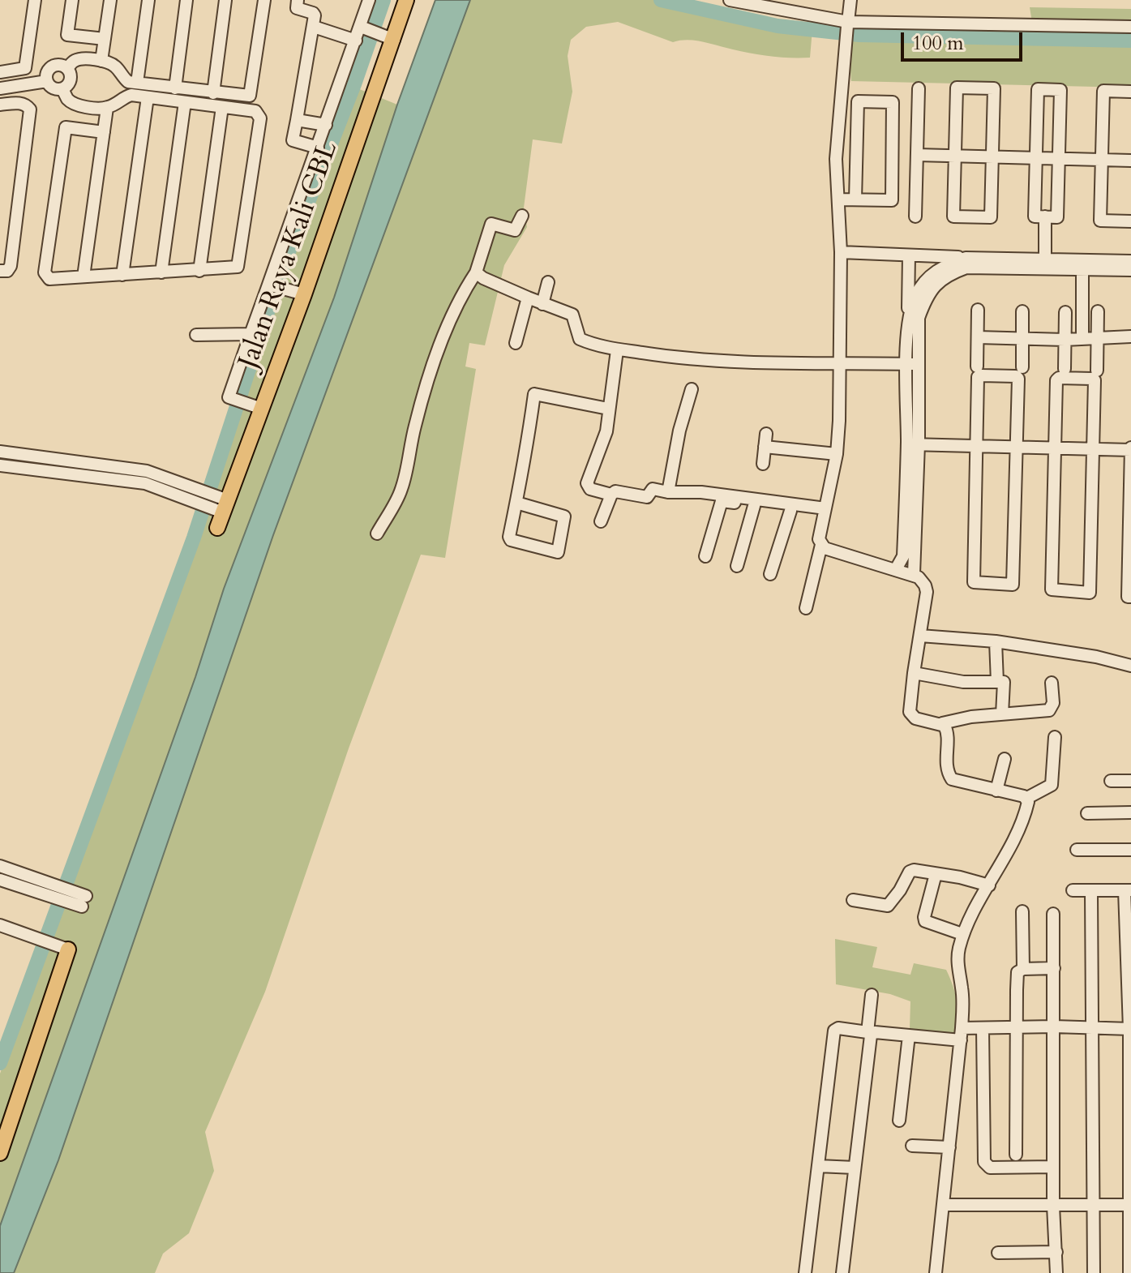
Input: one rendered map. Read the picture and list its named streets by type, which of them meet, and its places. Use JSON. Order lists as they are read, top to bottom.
{
  "streets": {
    "main road": ["Jalan Raya Kali CBL"]
  },
  "scale_bar": "100 m"
}
